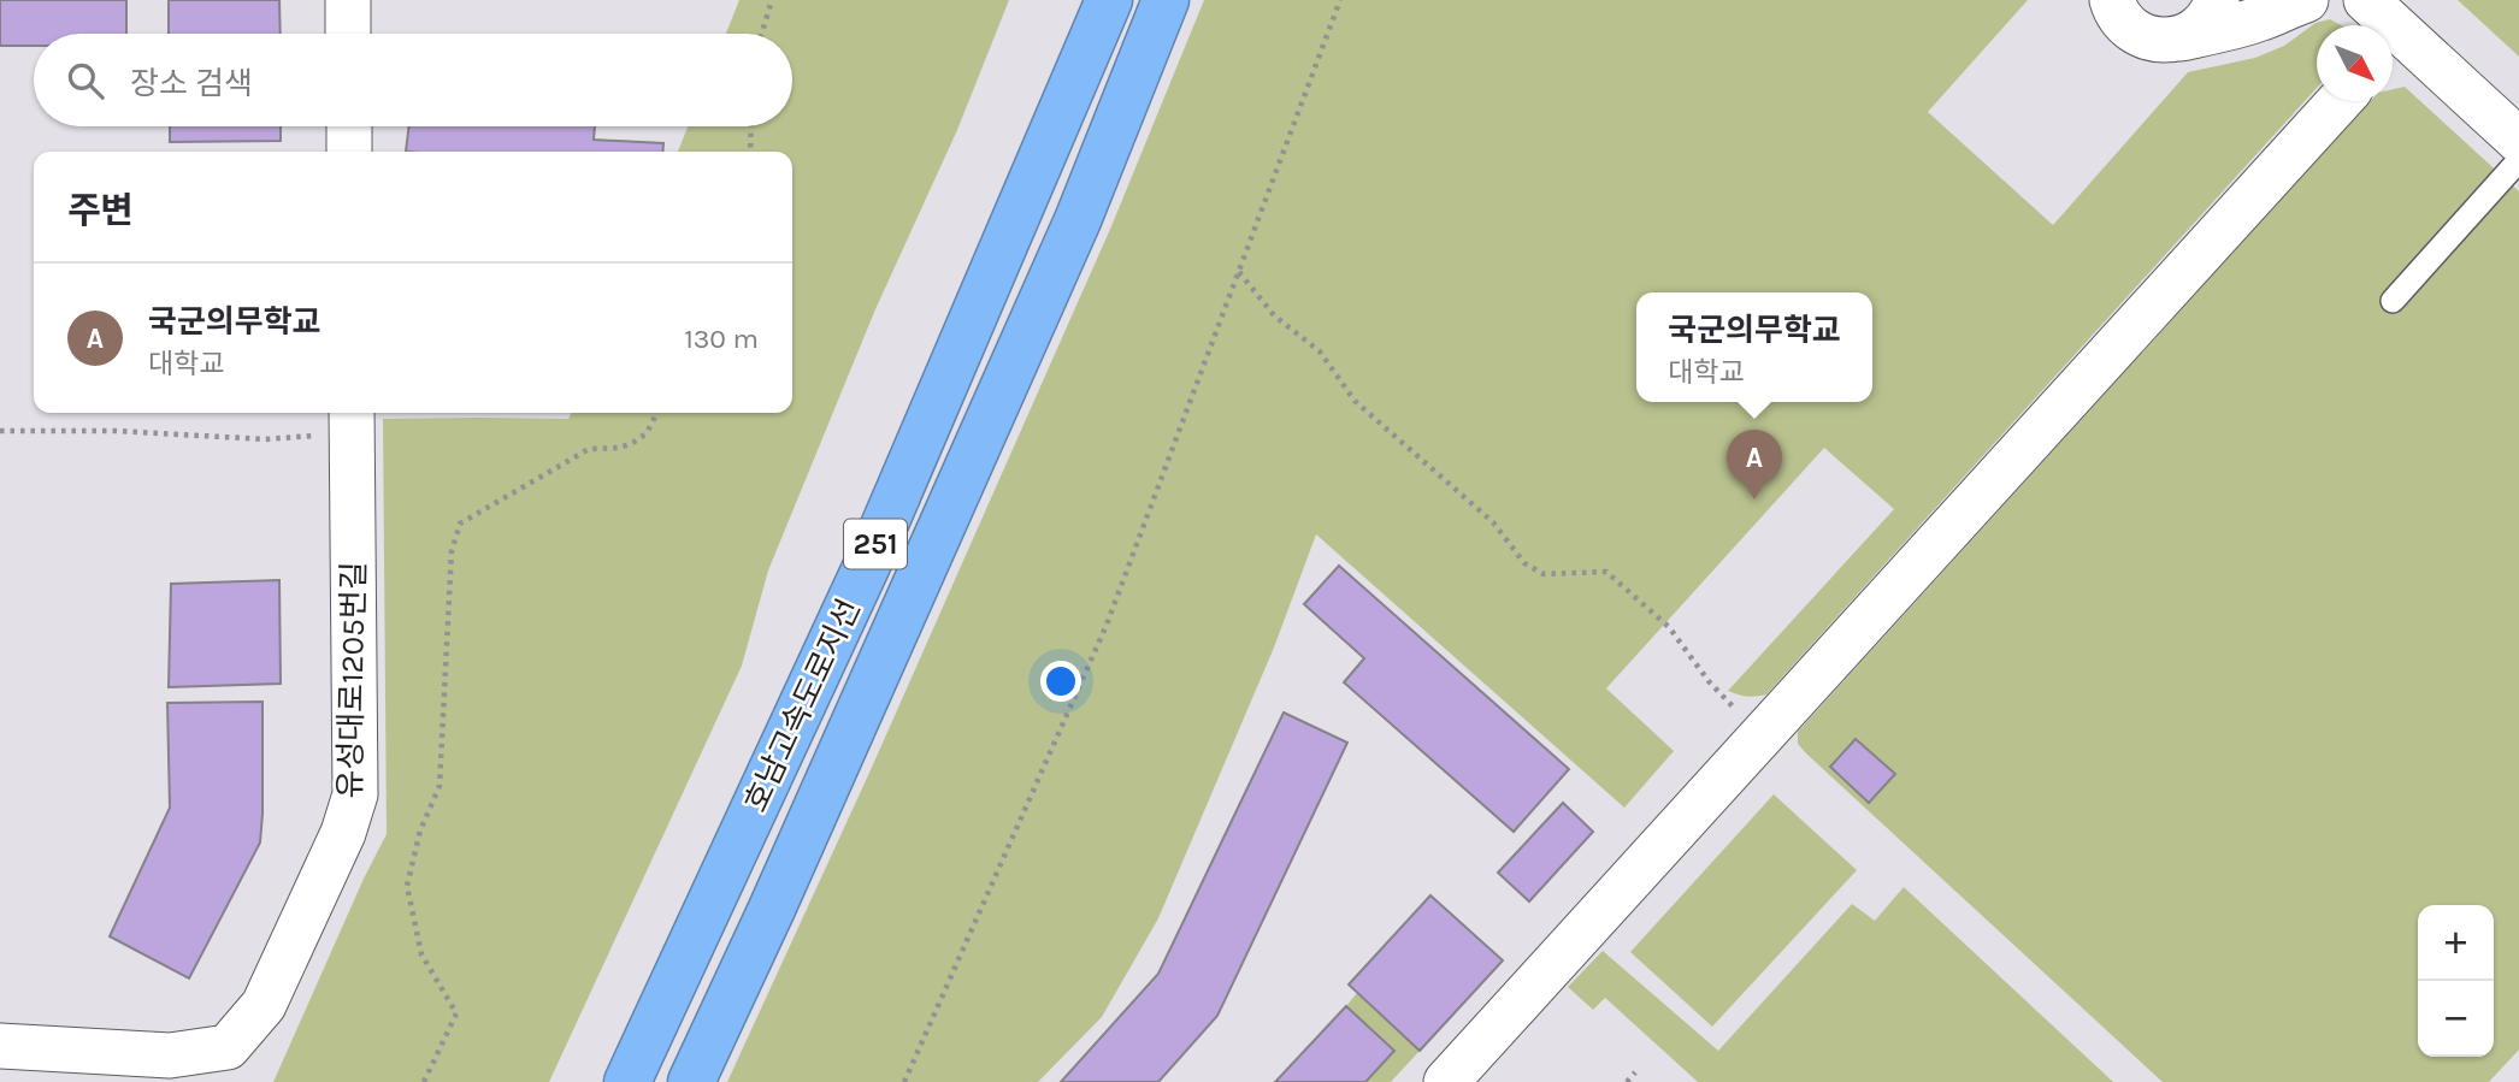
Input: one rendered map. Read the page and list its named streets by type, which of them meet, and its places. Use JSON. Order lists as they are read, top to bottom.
{
  "streets": {
    "highway": ["251", "호남고속도로지선"],
    "street": ["유성대로1205번길"]
  },
  "north": "bottom right",
  "page": {
    "search": "장소 검색",
    "heading": "주변",
    "list": [
      {
        "mark": "A",
        "name": "국군의무학교",
        "note": "대학교",
        "value": "130 m"
      }
    ],
    "popup": ["국군의무학교", "대학교"],
    "pins": "A",
    "map_buttons": ["+", "−"]
  }
}
